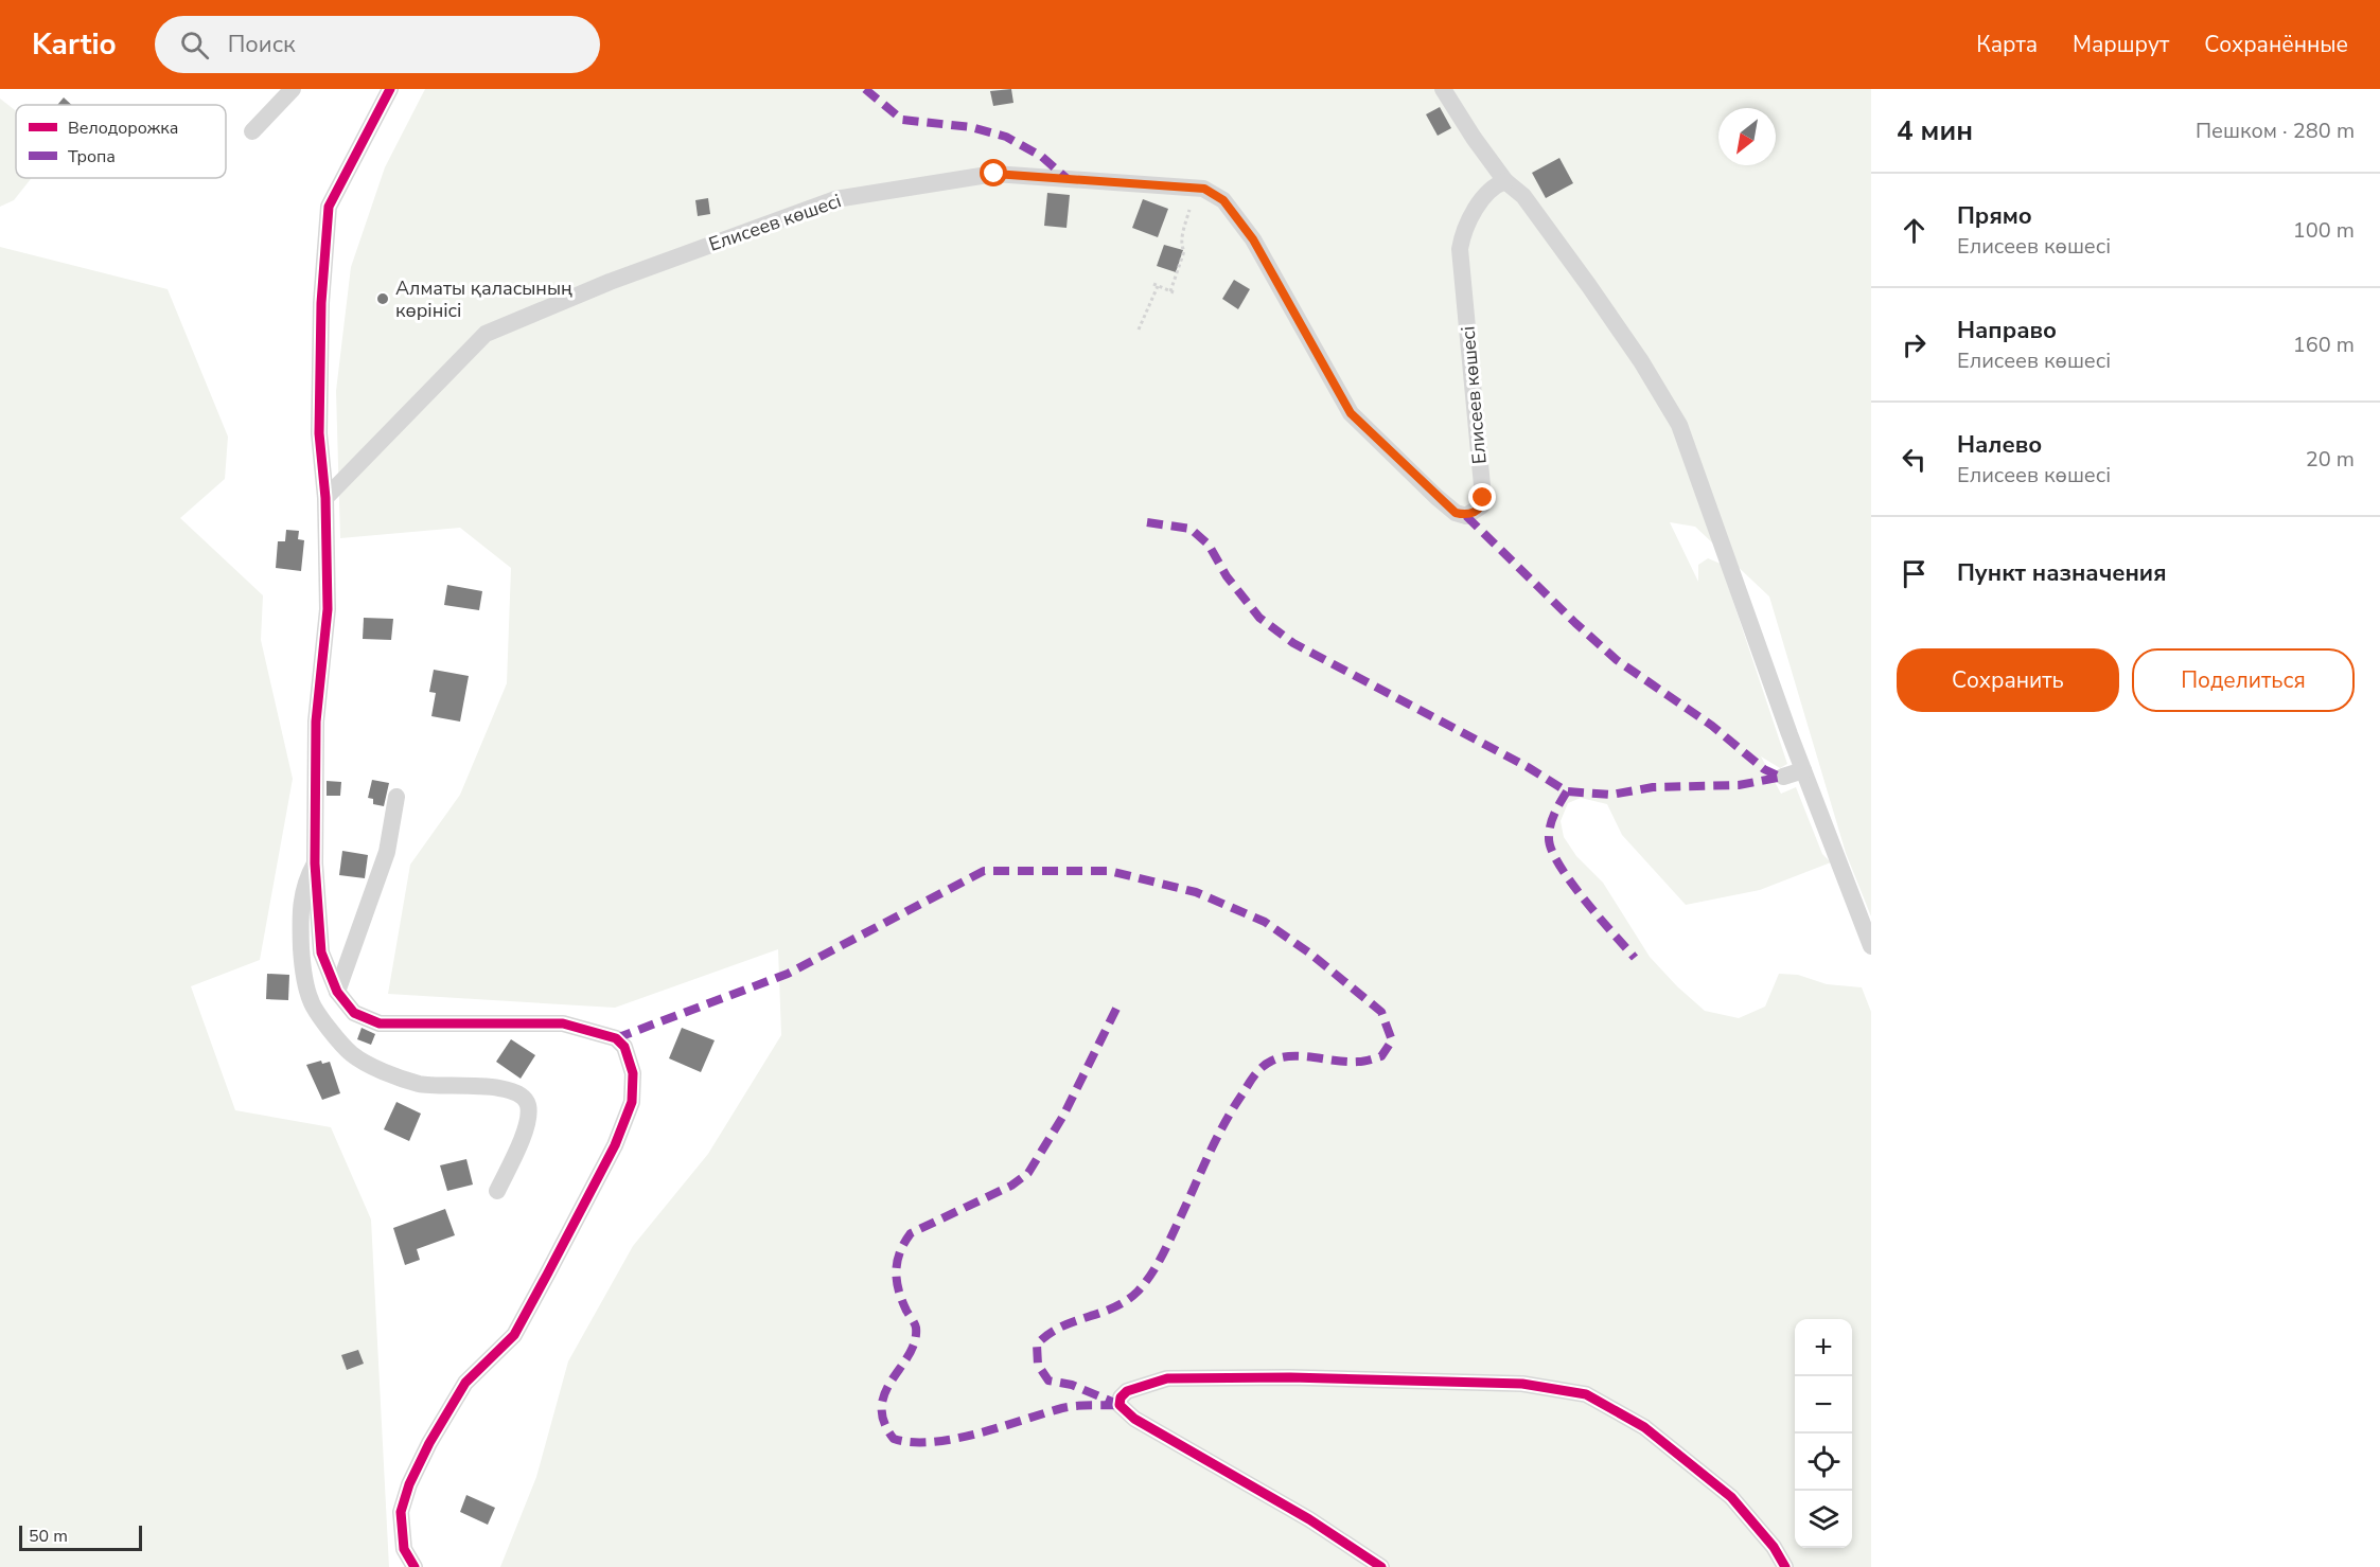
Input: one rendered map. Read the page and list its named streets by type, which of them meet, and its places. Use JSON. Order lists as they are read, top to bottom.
{
  "streets": {
    "street": ["Елисеев көшесі"]
  },
  "places": ["Алматы қаласының көрінісі"],
  "legend": ["Велодорожка", "Тропа"],
  "scale_bar": "50 m",
  "north": "bottom left",
  "page": {
    "header": "Kartio",
    "search": "Поиск",
    "nav": ["Карта", "Маршрут", "Сохранённые"],
    "heading": ["4 мин", "Пешком · 280 m"],
    "list": [
      ["Прямо", "Елисеев көшесі", "100 m"],
      ["Направо", "Елисеев көшесі", "160 m"],
      ["Налево", "Елисеев көшесі", "20 m"],
      "Пункт назначения"
    ],
    "buttons": ["Сохранить", "Поделиться"],
    "map_buttons": ["+", "−"],
    "scale": "50 m"
  }
}
